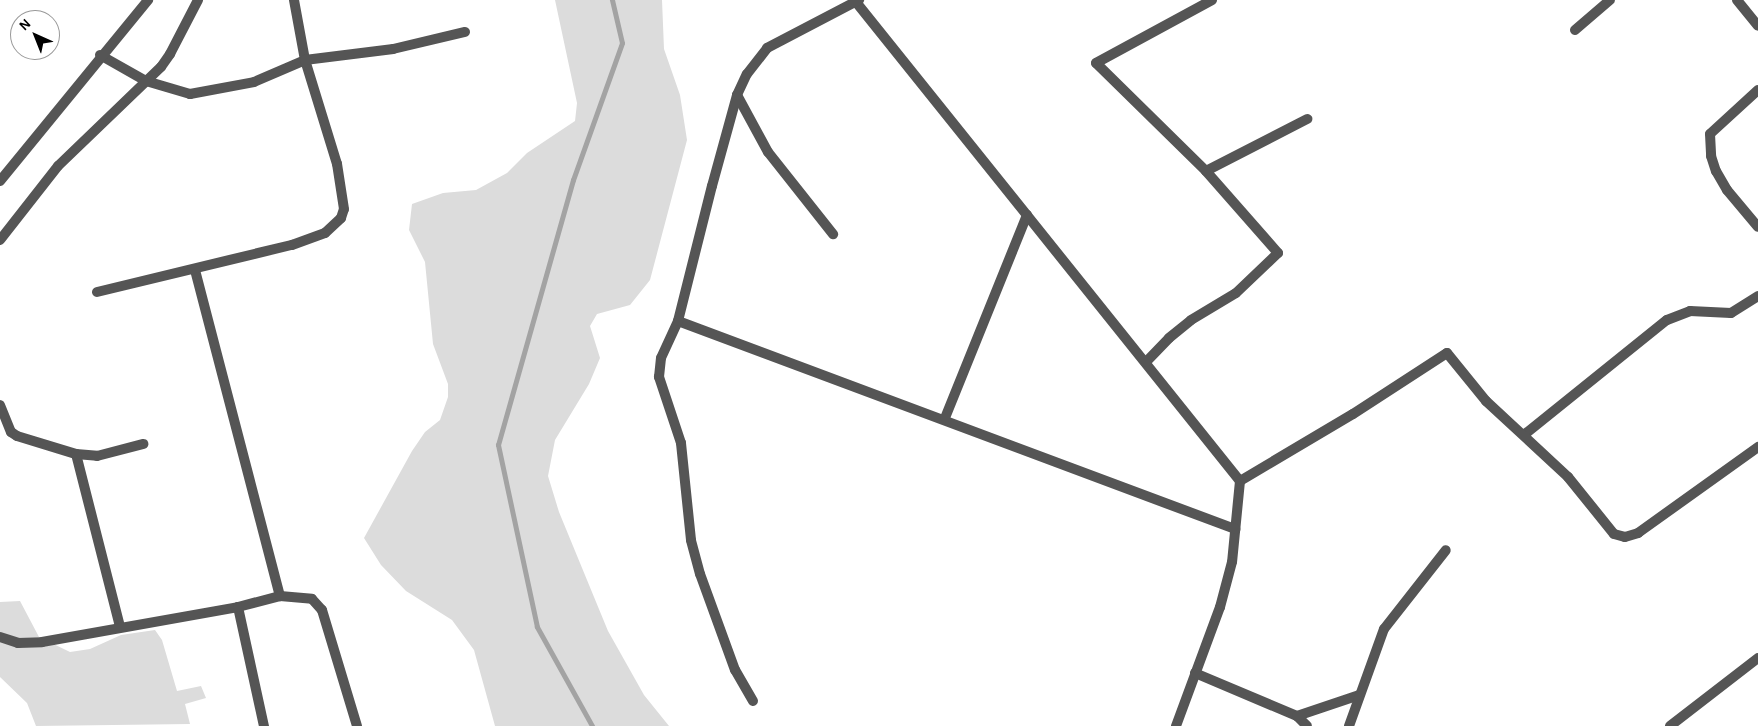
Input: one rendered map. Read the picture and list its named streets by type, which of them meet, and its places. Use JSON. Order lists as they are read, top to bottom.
{
  "north": "top left"
}
